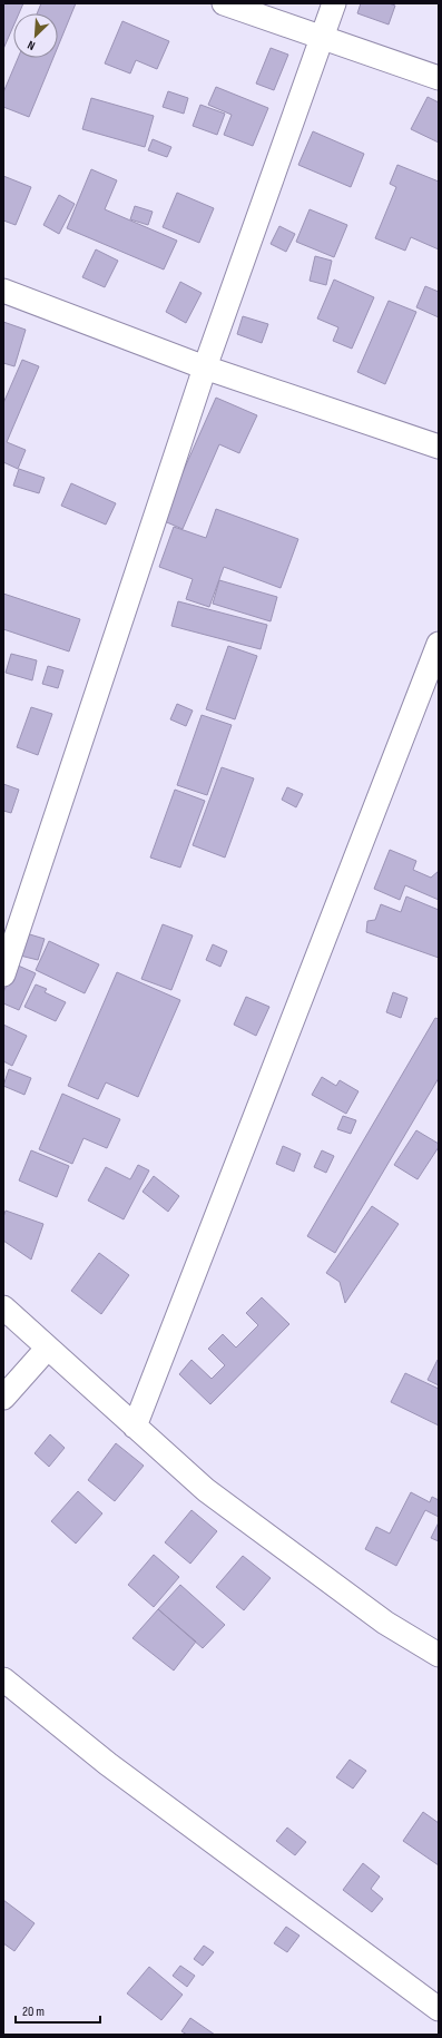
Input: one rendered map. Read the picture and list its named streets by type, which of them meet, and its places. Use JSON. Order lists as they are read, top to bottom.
{
  "scale_bar": "20 m",
  "north": "bottom left"
}
